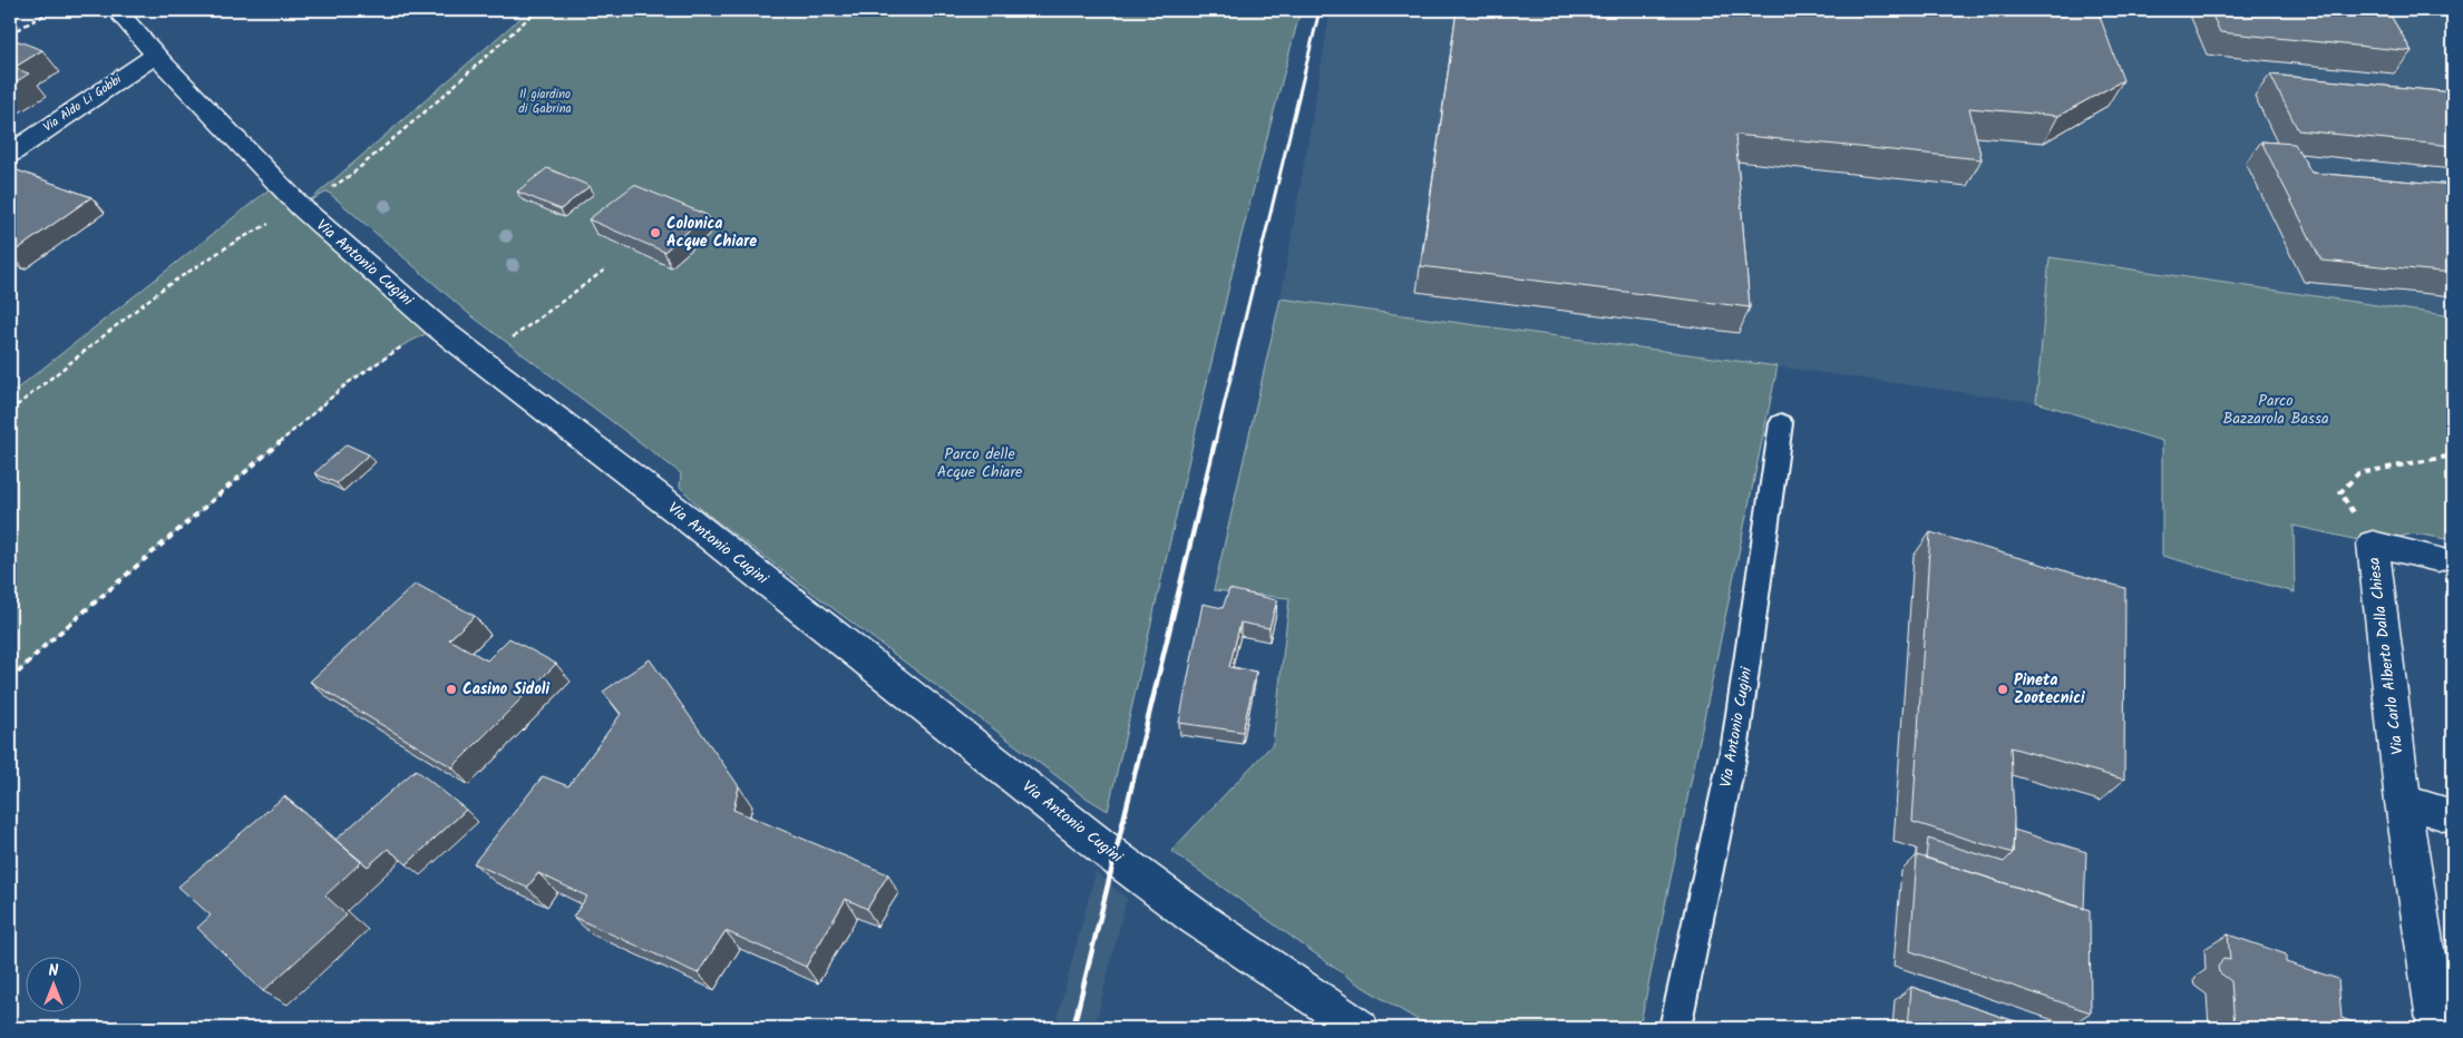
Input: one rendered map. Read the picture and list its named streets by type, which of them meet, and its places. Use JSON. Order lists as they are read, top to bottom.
{
  "streets": {
    "street": ["Via Aldo Li Gobbi", "Via Antonio Cugini", "Via Carlo Alberto Dalla Chiesa"]
  },
  "crossings": [
    ["Via Aldo Li Gobbi", "Via Antonio Cugini"]
  ],
  "parks": ["Il giardino di Gabrina", "Parco Bazzarola Bassa", "Parco delle Acque Chiare"],
  "places": ["Colonica Acque Chiare", "Casino Sidoli", "Pineta Zootecnici"],
  "north": "top"
}
